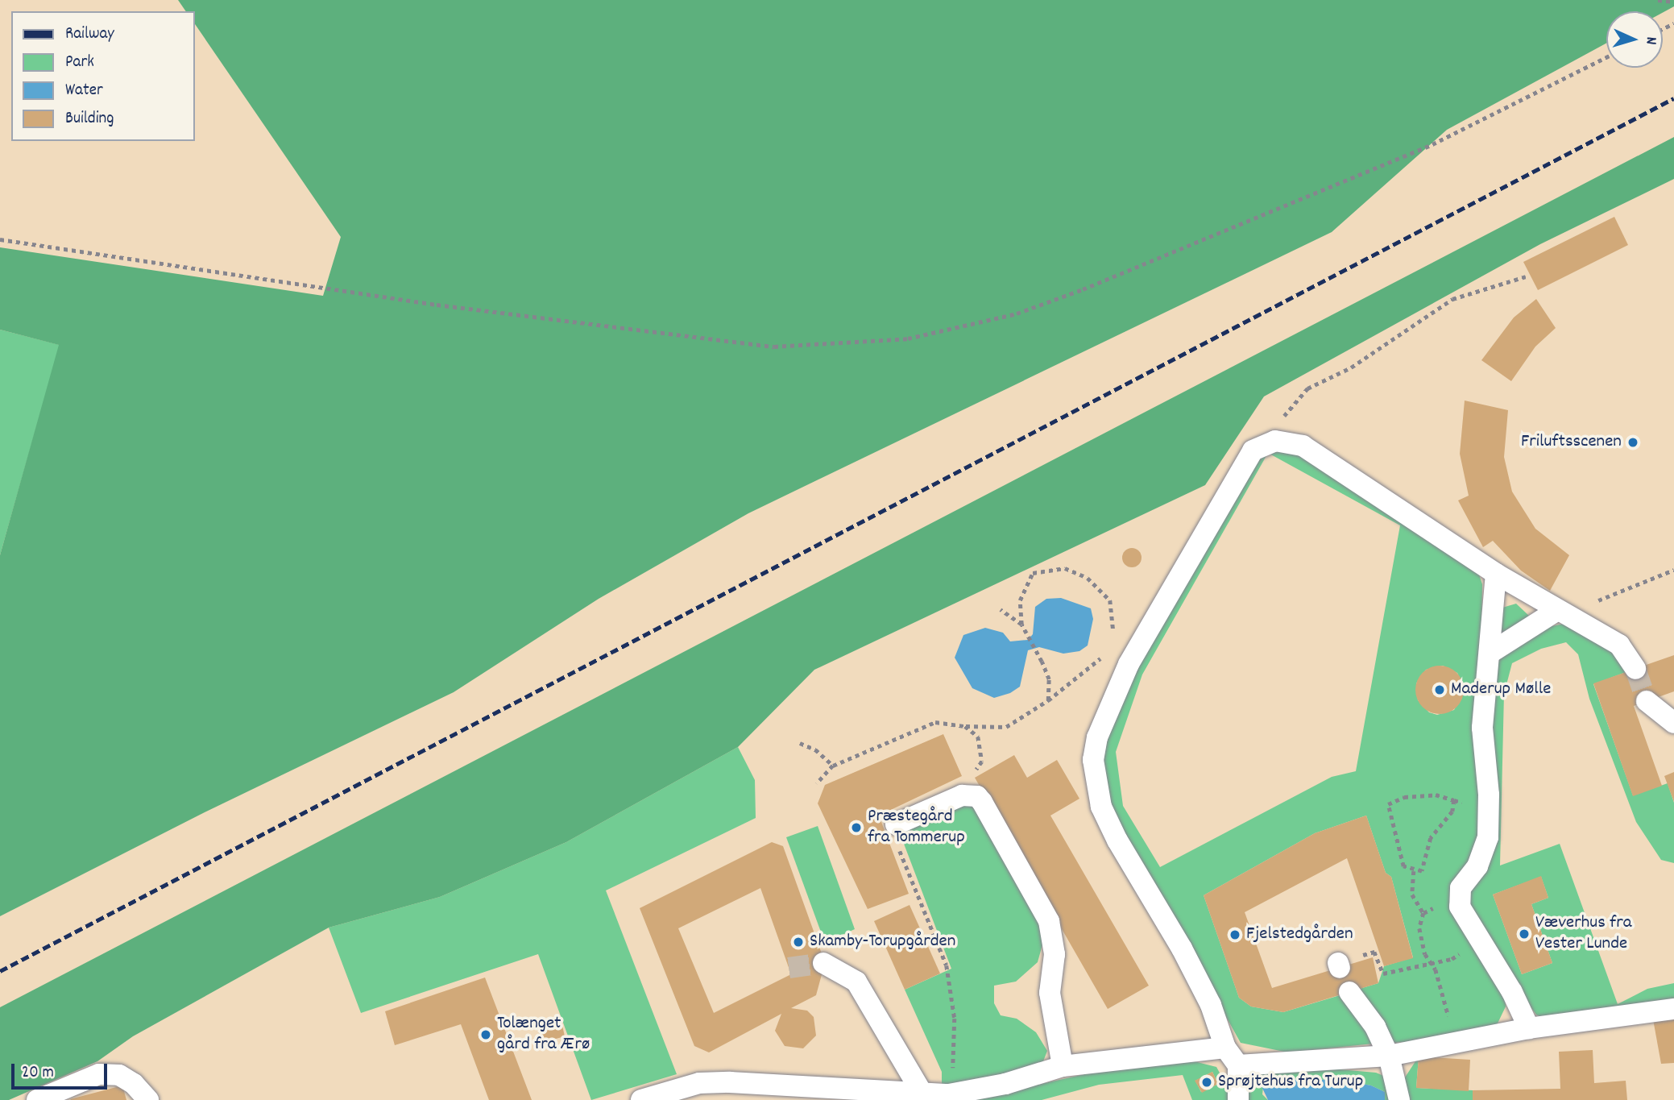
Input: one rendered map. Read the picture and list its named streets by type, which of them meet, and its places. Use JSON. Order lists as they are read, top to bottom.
{
  "places": [
    "Friluftsscenen",
    "Maderup Mølle",
    "Præstegård fra Tommerup",
    "Væverhus fra Vester Lunde",
    "Fjelstedgården",
    "Skamby-Torupgården",
    "Tolænget gård fra Ærø",
    "Sprøjtehus fra Turup"
  ],
  "legend": [
    "Railway",
    "Park",
    "Water",
    "Building"
  ],
  "scale_bar": "20 m",
  "north": "right"
}
